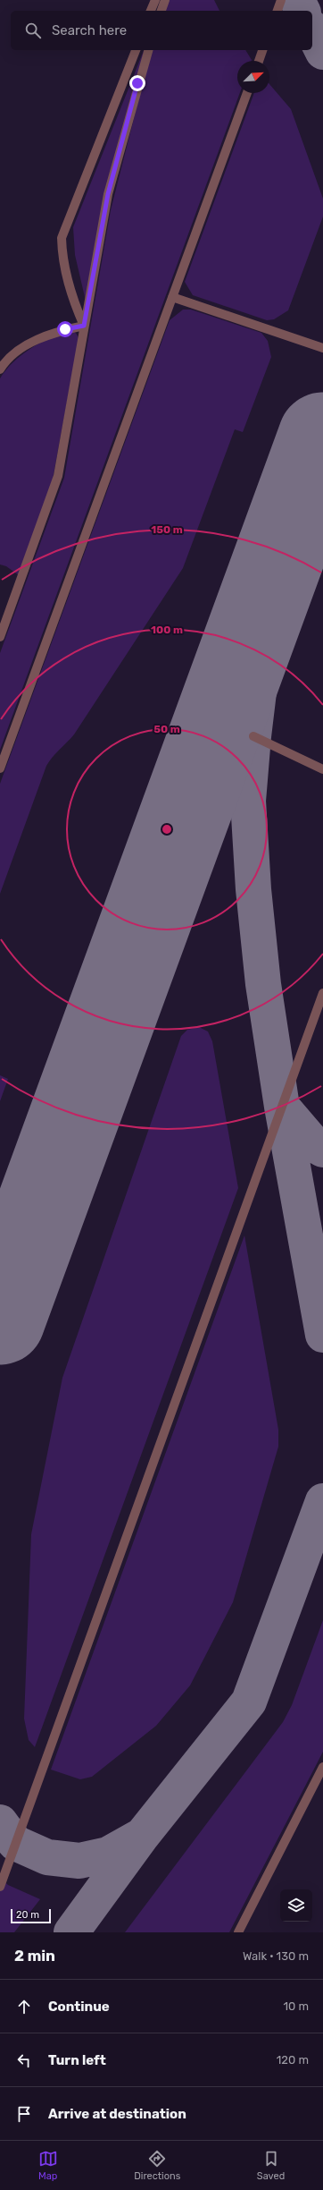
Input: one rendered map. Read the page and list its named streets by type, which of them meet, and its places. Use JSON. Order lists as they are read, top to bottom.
{
  "scale_bar": "20 m",
  "north": "top right",
  "page": {
    "search": "Search here",
    "scale": "20 m",
    "heading": ["2 min", "Walk · 130 m"],
    "list": [
      ["Continue", "10 m"],
      ["Turn left", "120 m"],
      "Arrive at destination"
    ],
    "nav": ["Map", "Directions", "Saved"]
  },
  "rings": ["150 m", "100 m", "50 m"]
}
